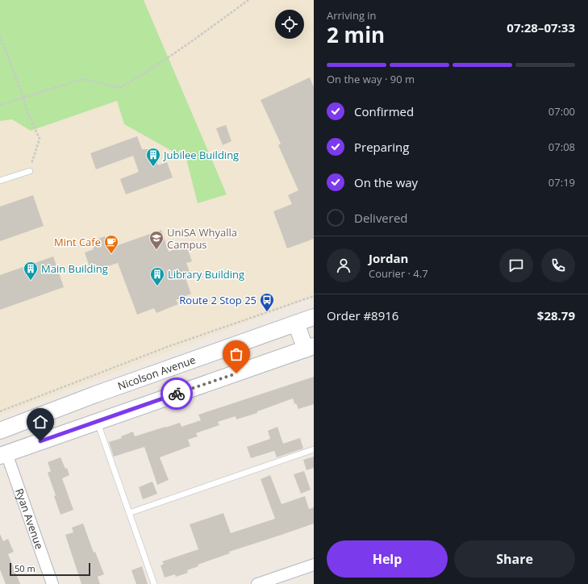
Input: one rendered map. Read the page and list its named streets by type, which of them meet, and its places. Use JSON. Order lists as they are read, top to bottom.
{
  "streets": {
    "main road": ["Nicolson Avenue"],
    "street": ["Ryan Avenue"]
  },
  "places": {
    "building": ["Jubilee Building", "Main Building", "Library Building"],
    "school or university": ["UniSA Whyalla Campus"],
    "cafe": ["Mint Cafe"],
    "bus stop": ["Route 2 Stop 25"]
  },
  "scale_bar": "50 m",
  "page": {
    "heading": ["2 min", "Arriving in", "07:28–07:33"],
    "panel": [
      "Jordan",
      "Courier · 4.7",
      "Order #8916",
      "$28.79"
    ],
    "bar": "On the way · 90 m",
    "list": [
      ["Confirmed", "07:00"],
      ["Preparing", "07:08"],
      ["On the way", "07:19"],
      "Delivered"
    ],
    "buttons": ["Help", "Share"],
    "scale": "50 m"
  }
}
